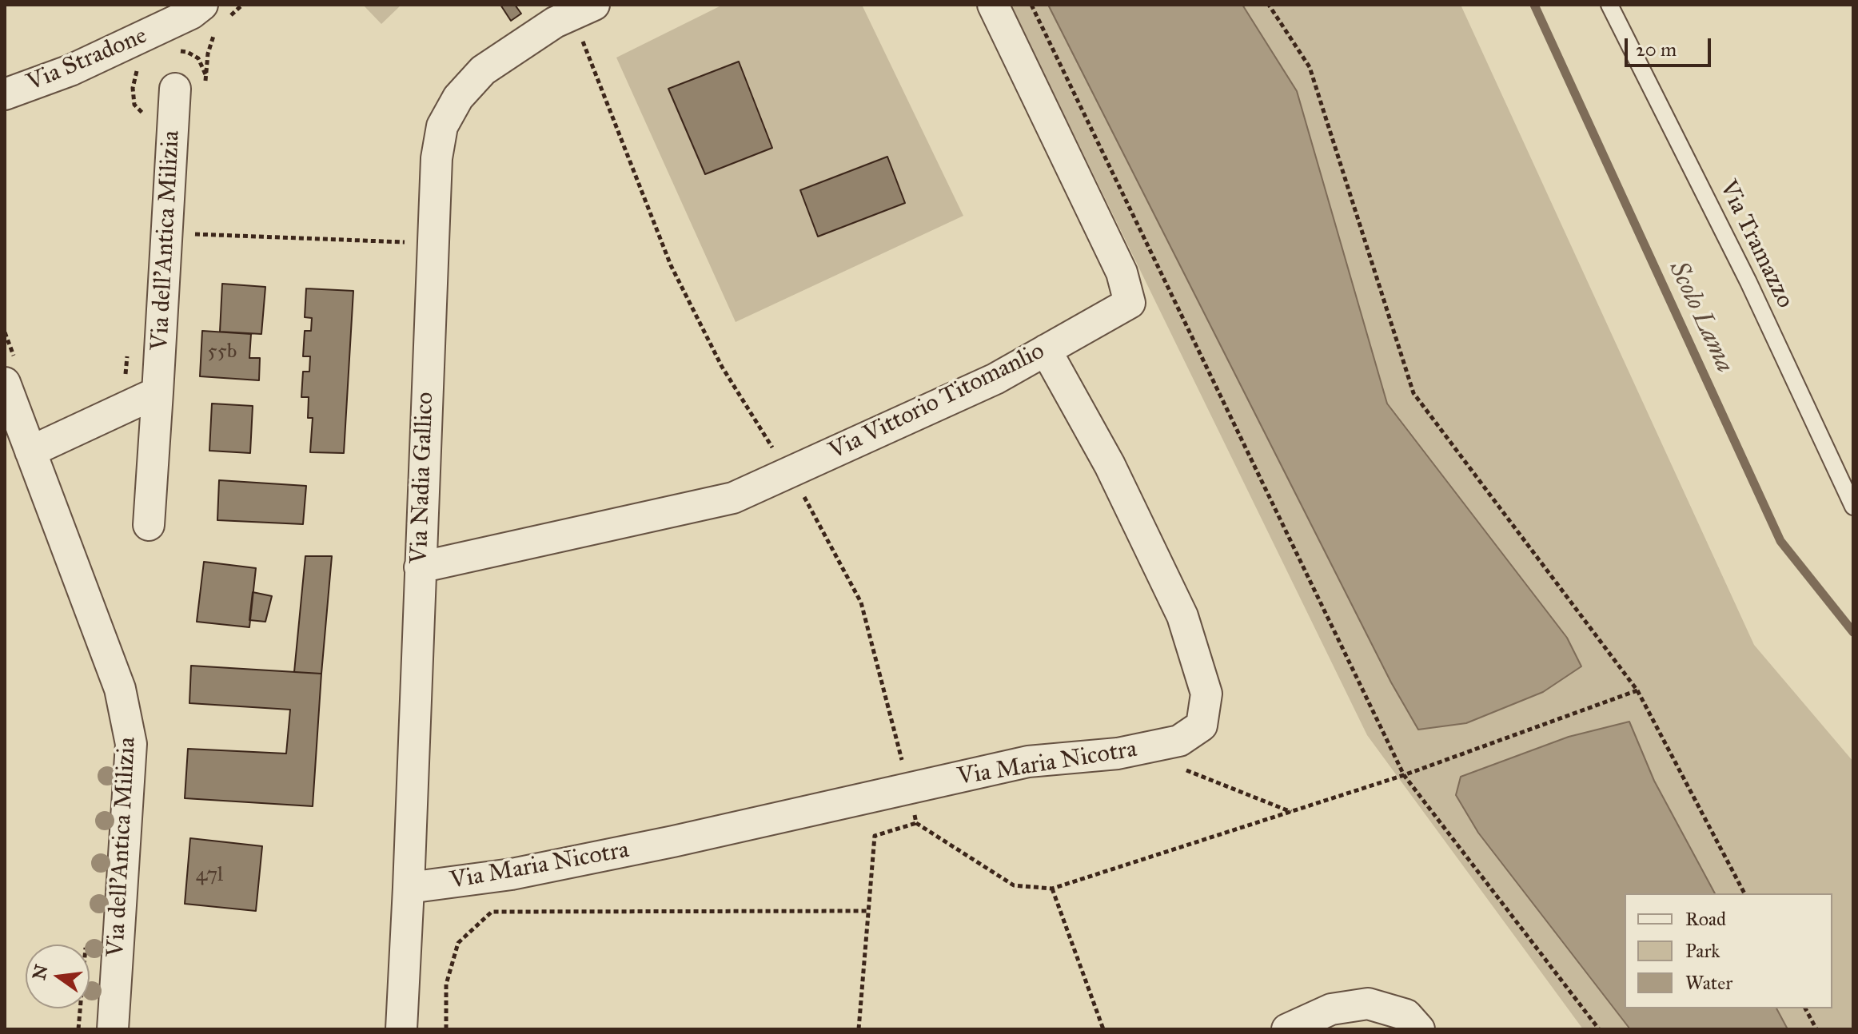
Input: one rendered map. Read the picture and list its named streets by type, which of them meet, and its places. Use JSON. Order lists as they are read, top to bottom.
{
  "streets": {
    "street": [
      "Via Stradone",
      "Via dell'Antica Milizia",
      "Via Vittorio Titomanlio",
      "Via Nadia Gallico",
      "Via Maria Nicotra"
    ],
    "lane": ["Via Tramazzo"]
  },
  "crossings": [
    ["Via Vittorio Titomanlio", "Via Nadia Gallico"],
    ["Via Vittorio Titomanlio", "Via Maria Nicotra"],
    ["Via Nadia Gallico", "Via Maria Nicotra"]
  ],
  "water": ["Scolo Lama"],
  "house_numbers": ["55b", "47l"],
  "legend": ["Road", "Park", "Water"],
  "scale_bar": "20 m",
  "north": "left"
}
